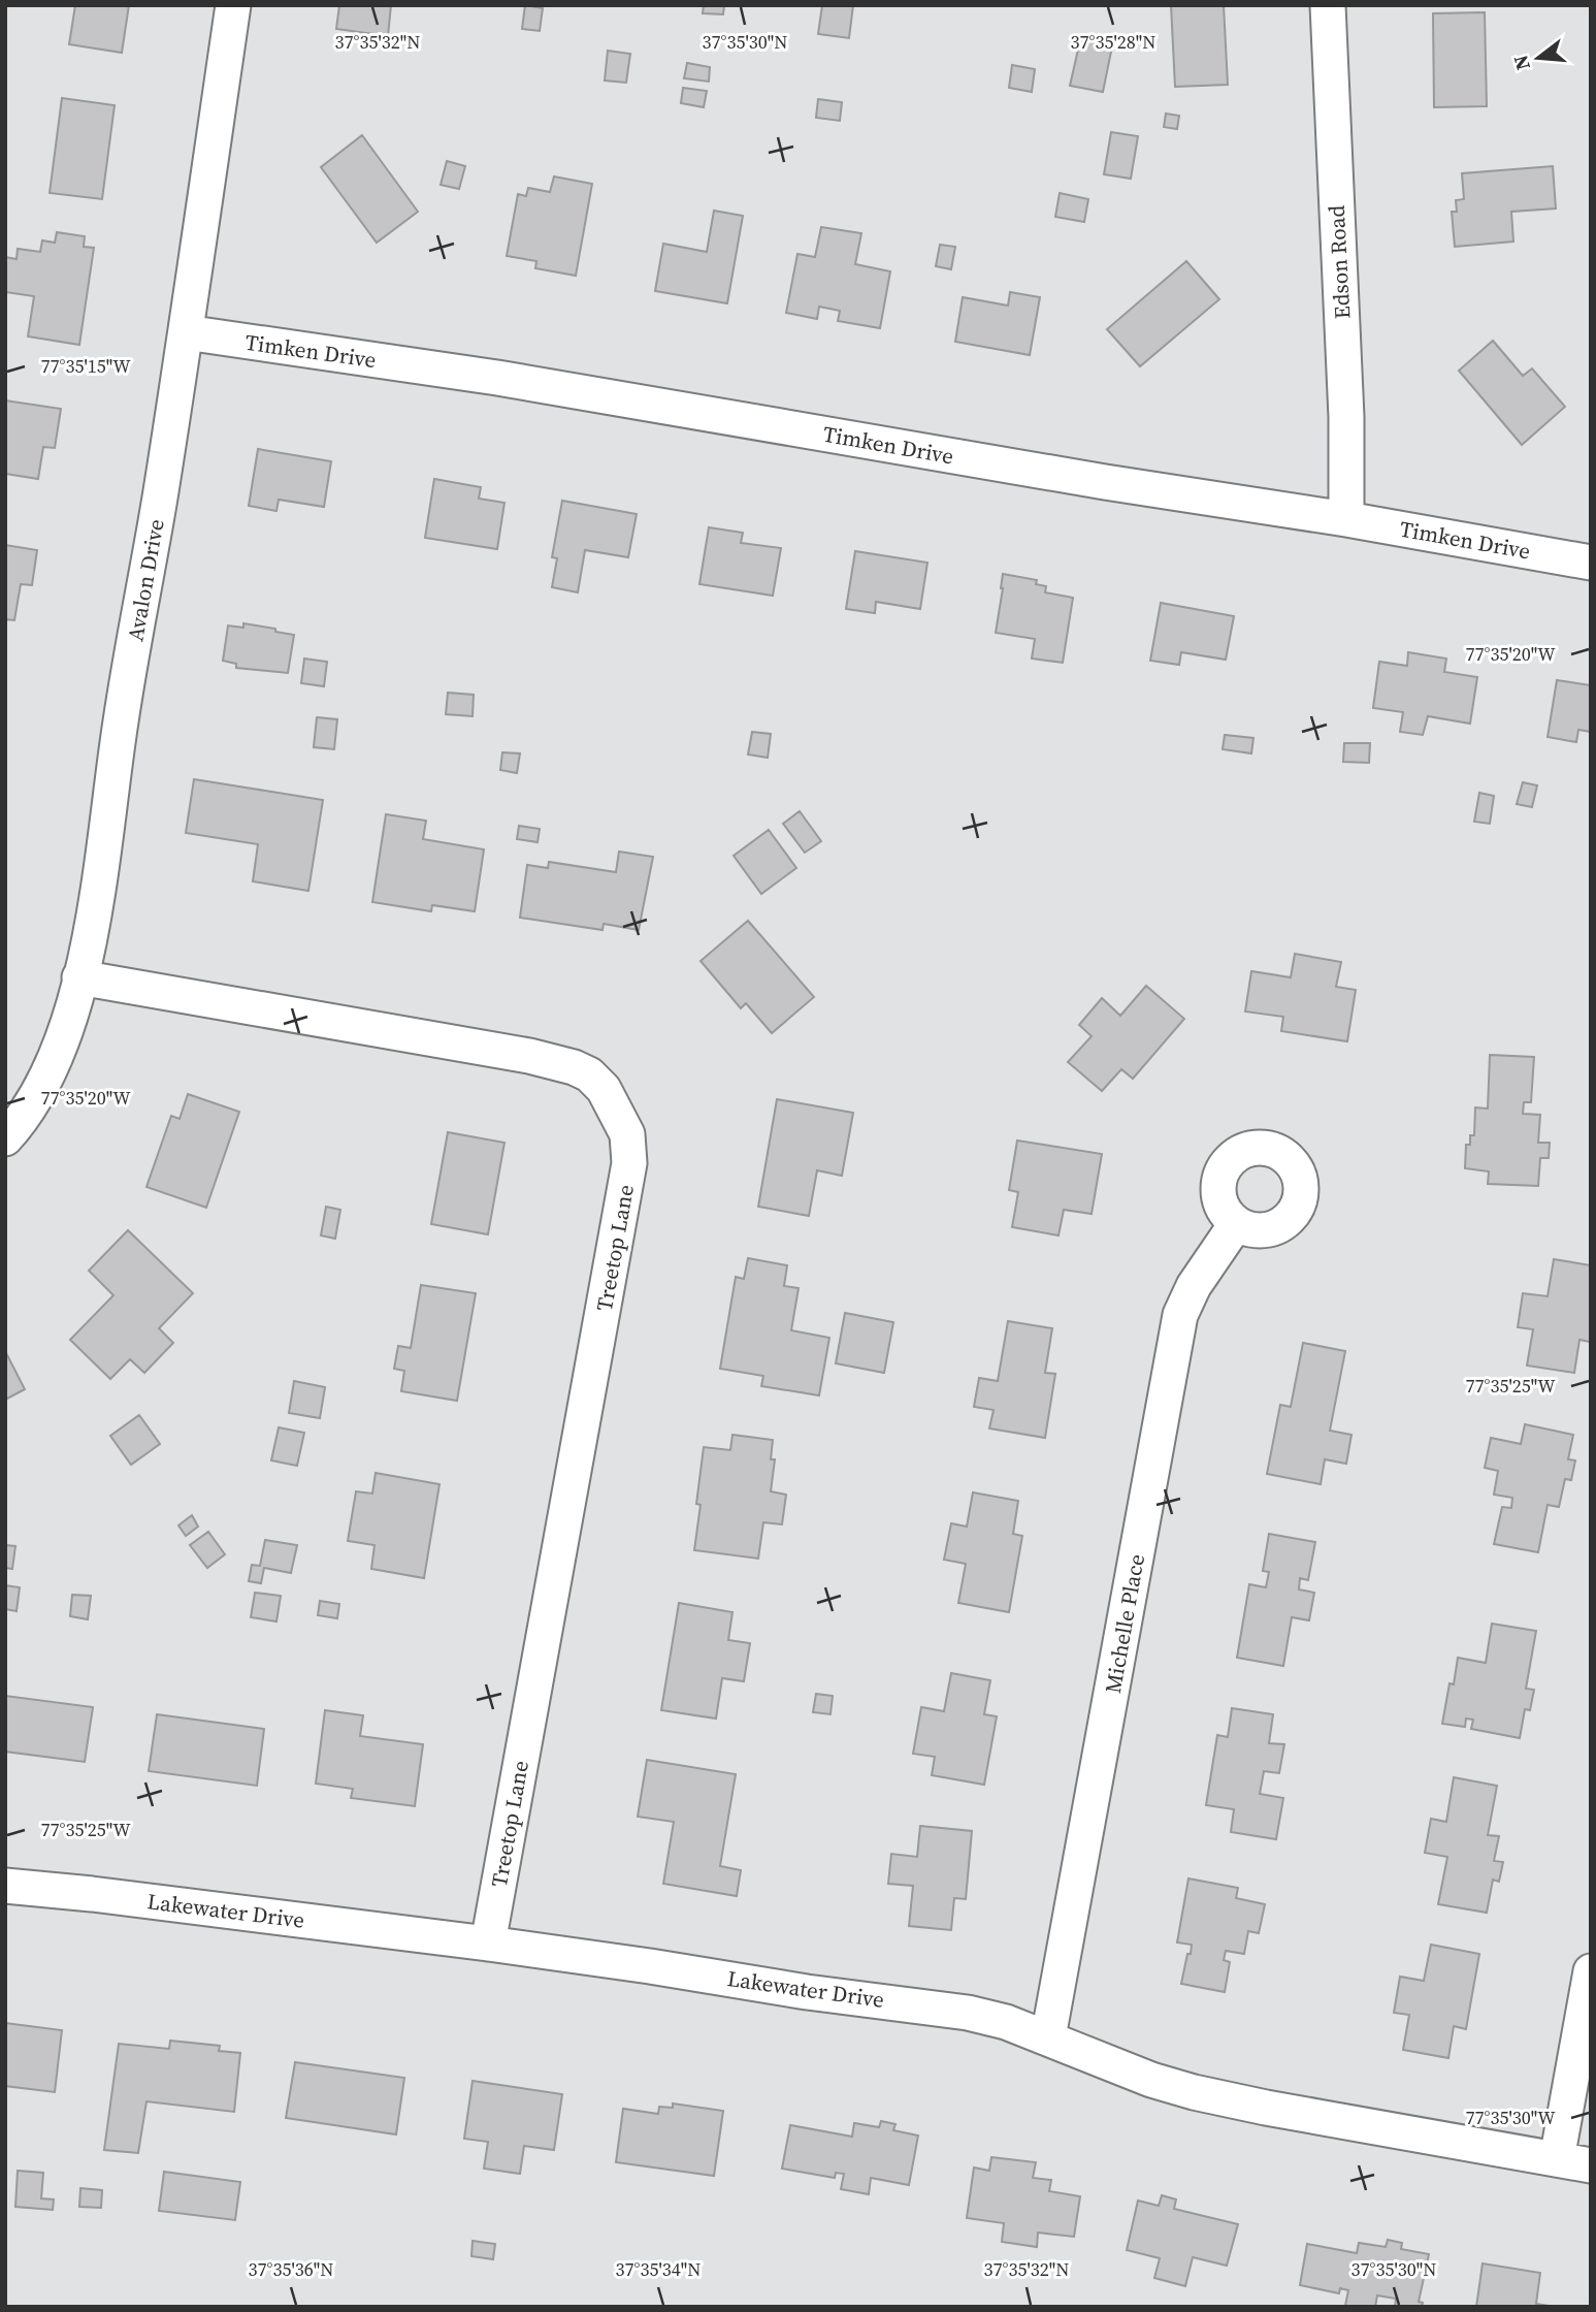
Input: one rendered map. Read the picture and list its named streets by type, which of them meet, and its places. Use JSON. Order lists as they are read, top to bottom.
{
  "streets": {
    "street": [
      "Edson Road",
      "Timken Drive",
      "Avalon Drive",
      "Treetop Lane",
      "Michelle Place",
      "Lakewater Drive"
    ]
  },
  "crossings": [
    ["Edson Road", "Timken Drive"],
    ["Timken Drive", "Avalon Drive"],
    ["Avalon Drive", "Treetop Lane"],
    ["Treetop Lane", "Lakewater Drive"],
    ["Michelle Place", "Lakewater Drive"]
  ],
  "north": "left",
  "coordinates": [
    "37°35'32\"N",
    "37°35'30\"N",
    "37°35'28\"N",
    "77°35'15\"W",
    "77°35'20\"W",
    "77°35'25\"W",
    "77°35'30\"W",
    "37°35'36\"N",
    "37°35'34\"N"
  ]
}
